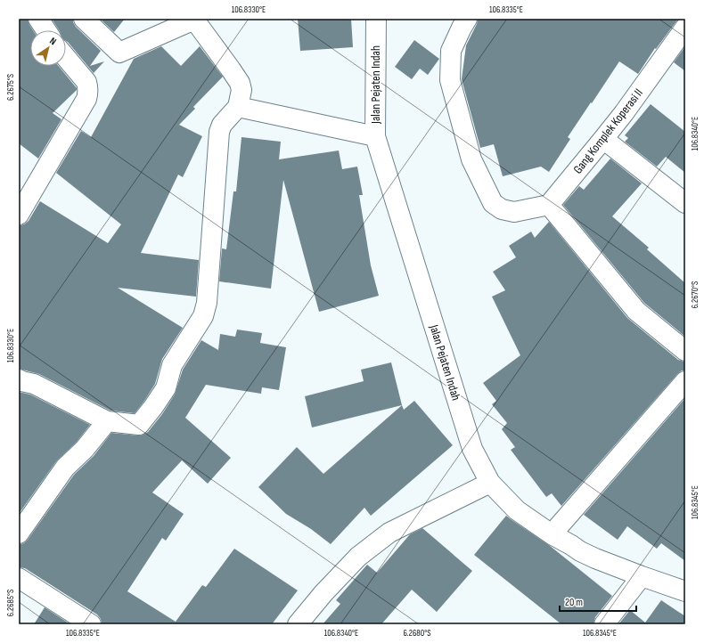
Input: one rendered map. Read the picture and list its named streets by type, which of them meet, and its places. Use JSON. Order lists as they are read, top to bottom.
{
  "streets": {
    "street": ["Jalan Pejaten Indah", "Gang Komplek Koperasi II"]
  },
  "scale_bar": "20 m",
  "north": "top right",
  "coordinates": [
    "106.8330°E",
    "106.8335°E",
    "6.2675°S",
    "106.8340°E",
    "6.2670°S",
    "106.8345°E",
    "6.2685°S",
    "6.2680°S"
  ]
}
